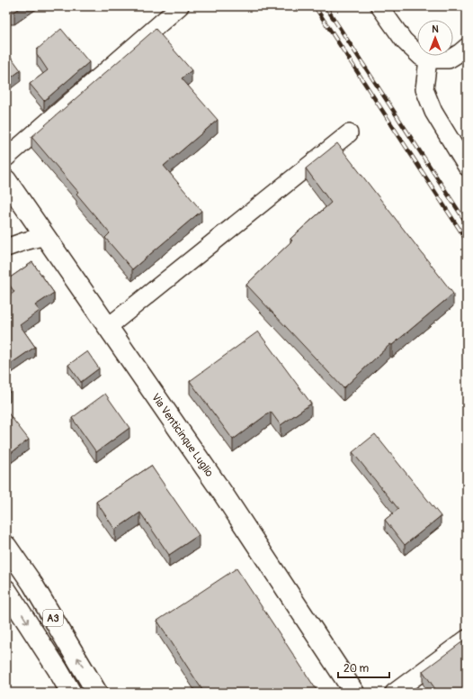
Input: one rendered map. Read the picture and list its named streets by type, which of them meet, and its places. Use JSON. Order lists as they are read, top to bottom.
{
  "streets": {
    "main road": ["Via Venticinque Luglio", "A3"]
  },
  "scale_bar": "20 m",
  "north": "top"
}
